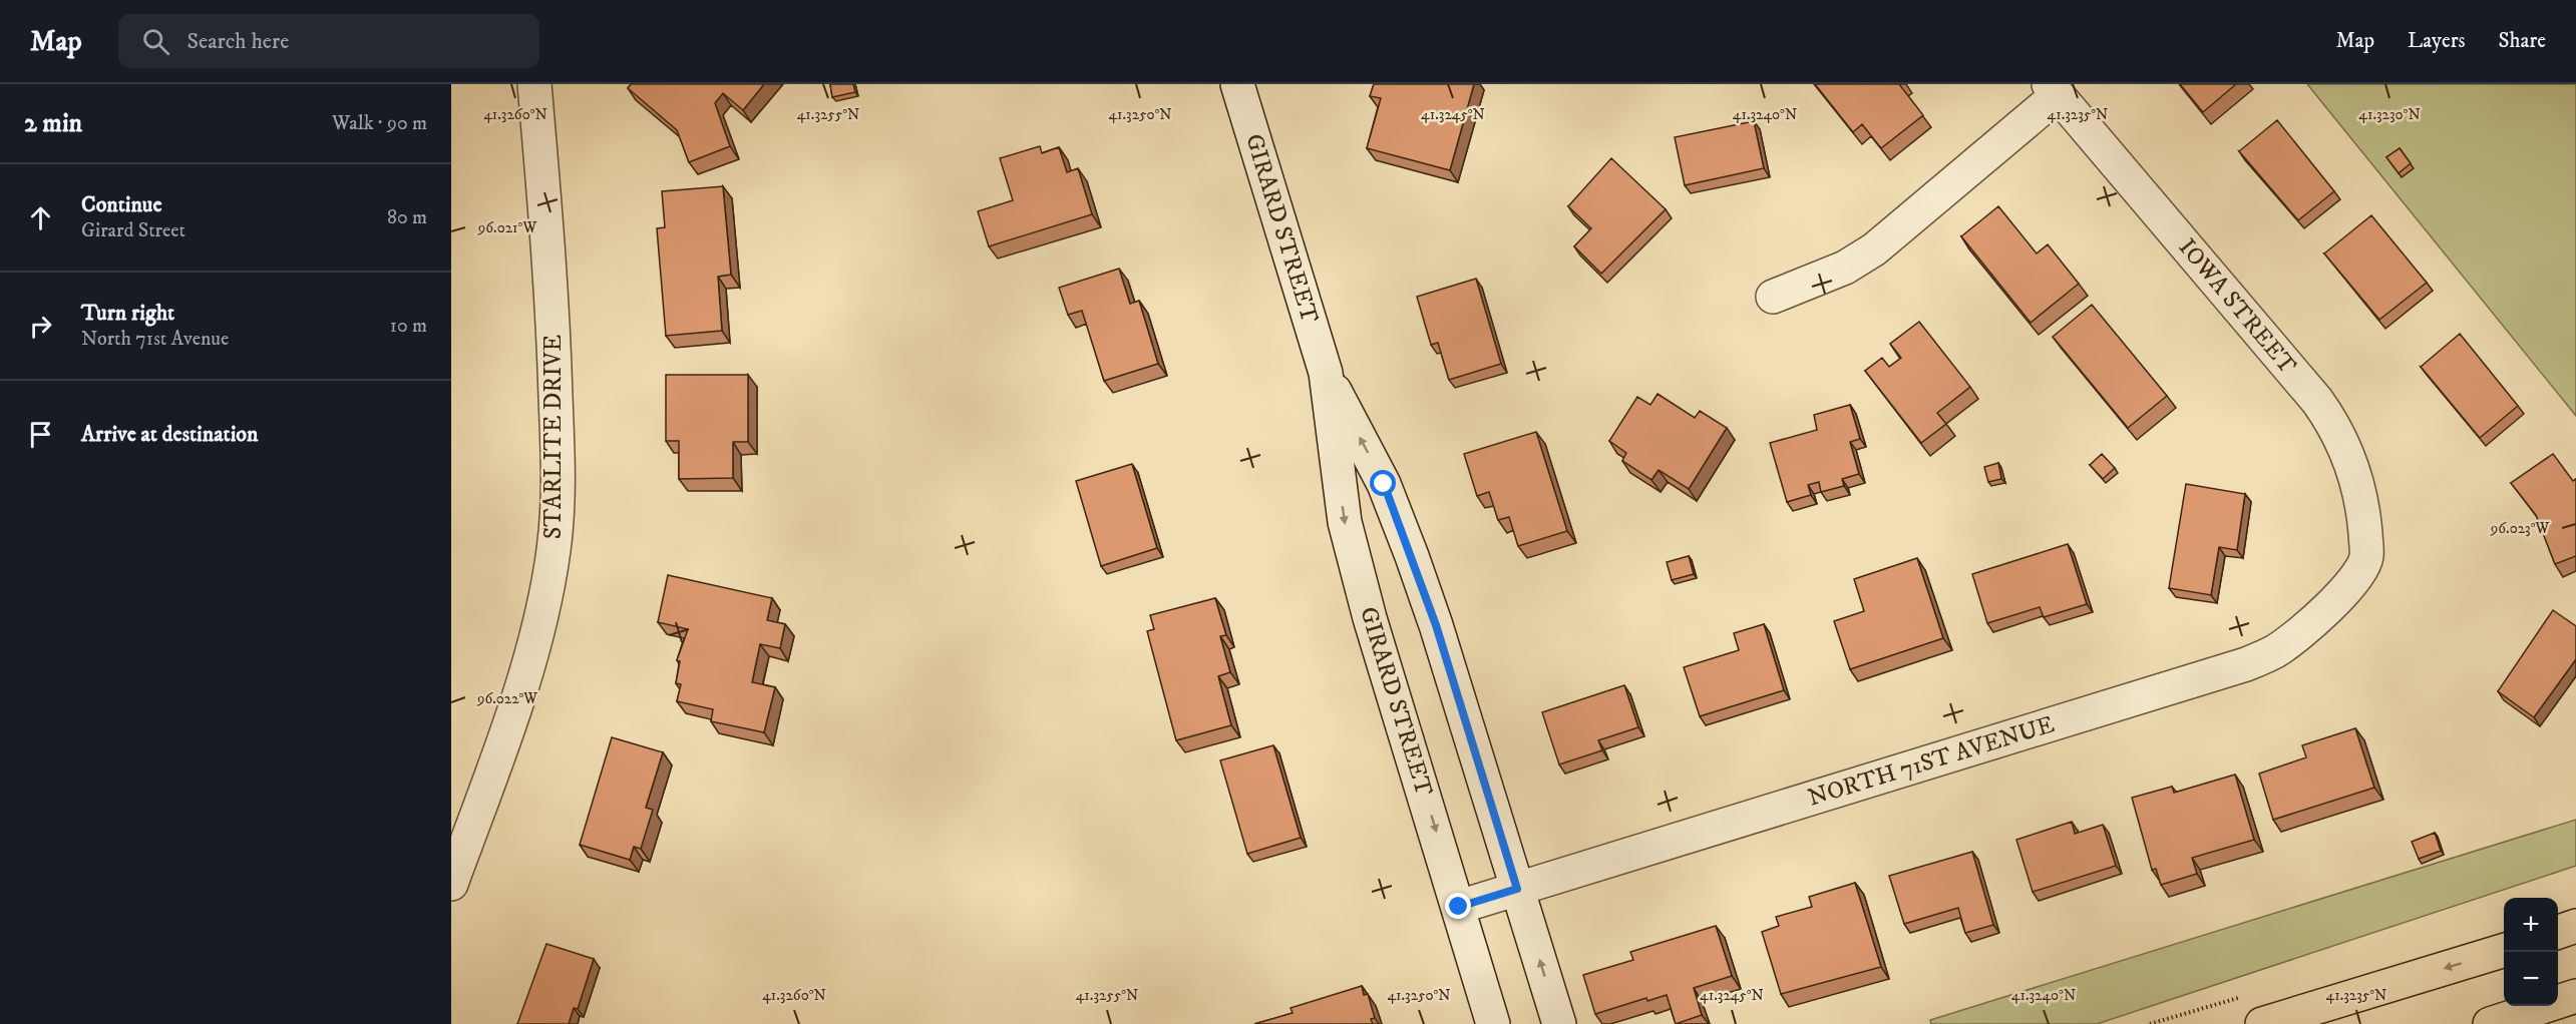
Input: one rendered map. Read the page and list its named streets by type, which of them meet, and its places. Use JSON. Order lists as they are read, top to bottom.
{
  "streets": {
    "street": [
      "GIRARD STREET",
      "IOWA STREET",
      "STARLITE DRIVE",
      "NORTH 71ST AVENUE"
    ]
  },
  "crossings": [
    ["GIRARD STREET", "NORTH 71ST AVENUE"],
    ["IOWA STREET", "NORTH 71ST AVENUE"]
  ],
  "page": {
    "header": "Map",
    "search": "Search here",
    "nav": ["Map", "Layers", "Share"],
    "heading": ["2 min", "Walk · 90 m"],
    "list": [
      ["Continue", "Girard Street", "80 m"],
      ["Turn right", "North 71st Avenue", "10 m"],
      "Arrive at destination"
    ],
    "map_buttons": ["+", "−"]
  },
  "coordinates": [
    "41.3240°N",
    "41.3260°N",
    "41.3255°N",
    "41.3250°N",
    "41.3245°N",
    "41.3235°N",
    "41.3230°N",
    "96.021°W",
    "96.023°W",
    "96.022°W"
  ]
}
